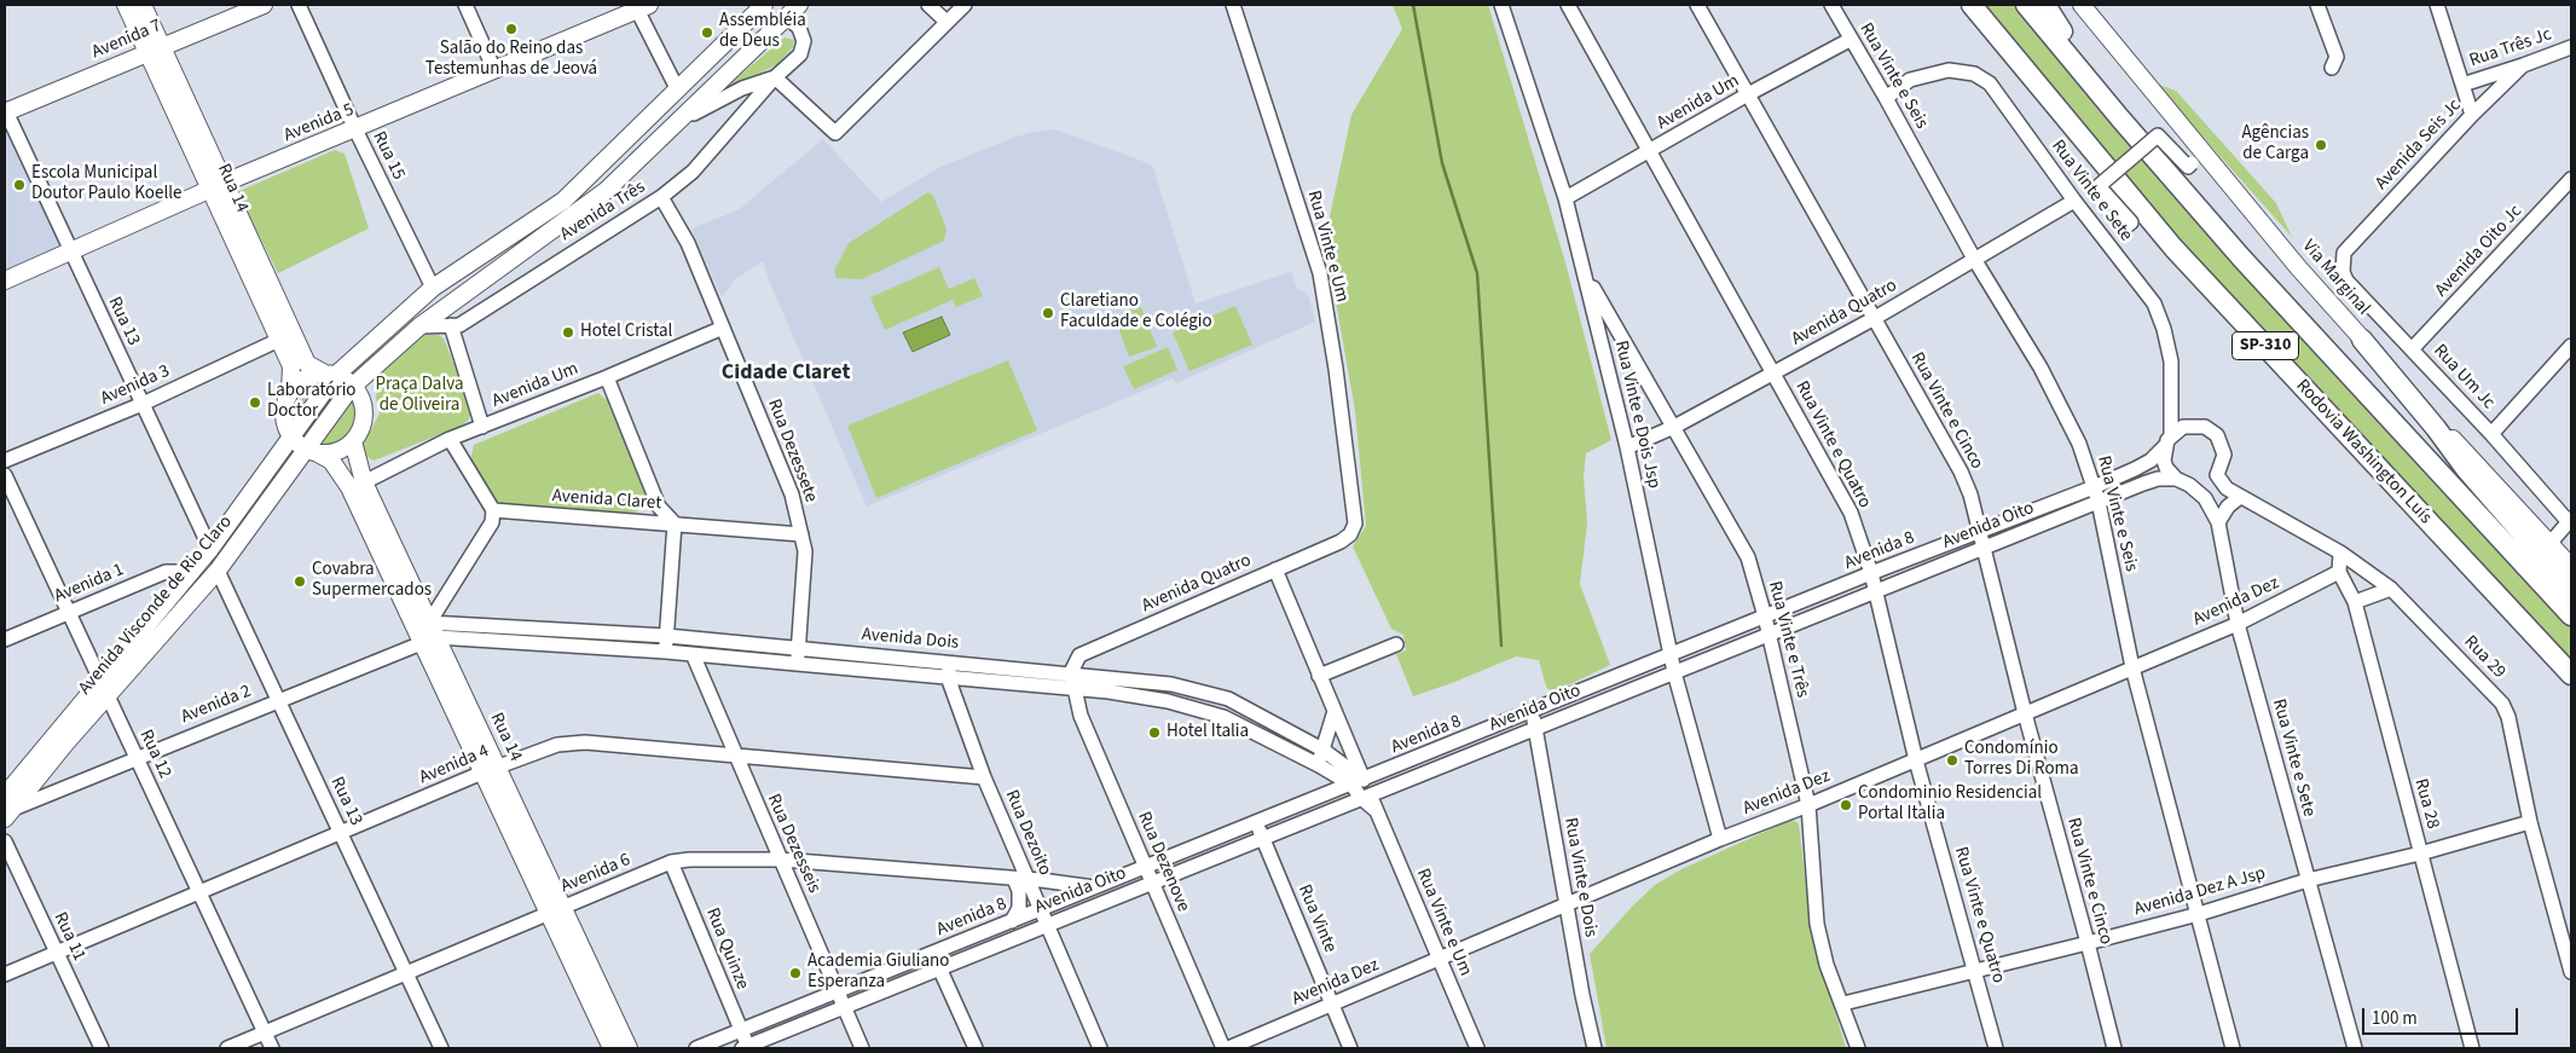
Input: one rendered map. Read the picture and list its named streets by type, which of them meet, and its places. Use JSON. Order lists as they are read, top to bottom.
{
  "streets": {
    "highway": ["SP-310", "Rodovia Washington Luís"],
    "main road": [
      "Avenida 7",
      "Avenida 5",
      "Rua 14",
      "Via Marginal",
      "Avenida Visconde de Rio Claro"
    ],
    "street": [
      "Rua Três Jc",
      "Rua Vinte e Seis",
      "Avenida Um",
      "Avenida Seis Jc",
      "Rua 15",
      "Rua Vinte e Sete",
      "Avenida Três",
      "Rua Vinte e Um",
      "Avenida Oito Jc",
      "Avenida Quatro",
      "Rua 13",
      "Rua Um Jc",
      "Avenida 3",
      "Rua Vinte e Cinco",
      "Rua Vinte e Dois Jsp",
      "Rua Vinte e Quatro",
      "Rua Dezessete",
      "Avenida Claret",
      "Avenida Oito",
      "Avenida 8",
      "Avenida 1",
      "Avenida Dez",
      "Avenida Dois",
      "Rua Vinte e Três",
      "Rua 29",
      "Avenida 2",
      "Rua 12",
      "Avenida 4",
      "Rua 28",
      "Rua Dezoito",
      "Rua Dezesseis",
      "Rua Dezenove",
      "Avenida 6",
      "Rua Vinte e Dois",
      "Avenida Dez A Jsp",
      "Rua Vinte",
      "Rua 11",
      "Rua Quinze"
    ]
  },
  "crossings": [
    ["Avenida 7", "Rua 14"],
    ["Avenida 7", "Rua 13"],
    ["Rua Três Jc", "Avenida Seis Jc"],
    ["Rua Vinte e Seis", "Avenida Um"],
    ["Rua Vinte e Seis", "Rua Vinte e Sete"],
    ["Rua Vinte e Seis", "Avenida Quatro"],
    ["Rua Vinte e Seis", "Avenida Oito"],
    ["Rua Vinte e Seis", "Avenida 8"],
    ["Rua Vinte e Seis", "Avenida Dez"],
    ["Rua Vinte e Seis", "Avenida Dez A Jsp"],
    ["Avenida Um", "Rua 14"],
    ["Avenida Um", "Rua Vinte e Cinco"],
    ["Avenida Um", "Rua Vinte e Dois Jsp"],
    ["Avenida Um", "Rua Vinte e Quatro"],
    ["Avenida Um", "Rua Dezessete"],
    ["Avenida 5", "Rua 15"],
    ["Avenida 5", "Rua 14"],
    ["Avenida 5", "Rua 13"],
    ["Avenida Seis Jc", "Rua Um Jc"],
    ["Rua 14", "Avenida 3"],
    ["Rua 14", "Avenida Visconde de Rio Claro"],
    ["Rua 14", "Avenida Dois"],
    ["Rua 14", "Avenida 2"],
    ["Rua 14", "Avenida 4"],
    ["Rua 14", "Avenida 6"],
    ["Rua Vinte e Sete", "Avenida Quatro"],
    ["Rua Vinte e Sete", "Avenida Oito"],
    ["Rua Vinte e Sete", "Avenida 8"],
    ["Rua Vinte e Sete", "Avenida Dez"],
    ["Rua Vinte e Sete", "Rua 29"],
    ["Rua Vinte e Sete", "Avenida Dez A Jsp"],
    ["Avenida Três", "Rua Dezessete"],
    ["Avenida Três", "Avenida Visconde de Rio Claro"],
    ["Rua Vinte e Um", "Avenida Quatro"],
    ["Rua Vinte e Um", "Avenida Oito"],
    ["Rua Vinte e Um", "Avenida 8"],
    ["Rua Vinte e Um", "Avenida Dez"],
    ["Rua Vinte e Um", "Avenida Dois"],
    ["Avenida Oito Jc", "Rua Um Jc"],
    ["Avenida Quatro", "Rua Vinte e Cinco"],
    ["Avenida Quatro", "Rua Vinte e Dois Jsp"],
    ["Avenida Quatro", "Rua Vinte e Quatro"],
    ["Avenida Quatro", "Avenida Dois"],
    ["Avenida Quatro", "Rua Vinte e Três"],
    ["Avenida Quatro", "Rua Dezenove"],
    ["Rua 13", "Avenida 3"],
    ["Rua 13", "Avenida Visconde de Rio Claro"],
    ["Rua 13", "Avenida 2"],
    ["Rua 13", "Avenida 4"],
    ["Rua 13", "Avenida 6"],
    ["Rua Vinte e Cinco", "Avenida Oito"],
    ["Rua Vinte e Cinco", "Avenida 8"],
    ["Rua Vinte e Cinco", "Avenida Dez"],
    ["Rua Vinte e Cinco", "Avenida Dez A Jsp"],
    ["Rua Vinte e Dois Jsp", "Avenida Oito"],
    ["Rua Vinte e Dois Jsp", "Avenida 8"],
    ["Rua Vinte e Dois Jsp", "Avenida Dez"],
    ["Rua Vinte e Dois Jsp", "Rua Vinte e Três"],
    ["Rua Vinte e Quatro", "Avenida Oito"],
    ["Rua Vinte e Quatro", "Avenida 8"],
    ["Rua Vinte e Quatro", "Avenida Dez"],
    ["Rua Vinte e Quatro", "Avenida Dez A Jsp"],
    ["Rua Dezessete", "Avenida Claret"],
    ["Rua Dezessete", "Avenida Dois"],
    ["Avenida Oito", "Rua Vinte e Três"],
    ["Avenida Oito", "Rua Dezoito"],
    ["Avenida Oito", "Rua Dezesseis"],
    ["Avenida Oito", "Rua Dezenove"],
    ["Avenida Oito", "Rua Vinte e Dois"],
    ["Avenida Oito", "Rua Vinte"],
    ["Avenida Oito", "Rua Quinze"],
    ["Avenida 8", "Avenida Dois"],
    ["Avenida 8", "Rua Vinte e Três"],
    ["Avenida 8", "Rua 29"],
    ["Avenida 8", "Rua Dezoito"],
    ["Avenida 8", "Rua Dezesseis"],
    ["Avenida 8", "Rua Dezenove"],
    ["Avenida 8", "Avenida 6"],
    ["Avenida 8", "Rua Vinte e Dois"],
    ["Avenida 8", "Rua Vinte"],
    ["Avenida 8", "Rua Quinze"],
    ["Avenida 1", "Avenida Visconde de Rio Claro"],
    ["Avenida 1", "Rua 12"],
    ["Avenida Dez", "Rua Vinte e Três"],
    ["Avenida Dez", "Rua 28"],
    ["Avenida Dez", "Rua Dezenove"],
    ["Avenida Dez", "Rua Vinte e Dois"],
    ["Avenida Dez", "Rua Vinte"],
    ["Avenida Visconde de Rio Claro", "Avenida 2"],
    ["Avenida Visconde de Rio Claro", "Rua 12"],
    ["Avenida Dois", "Avenida 2"],
    ["Avenida Dois", "Rua Dezoito"],
    ["Avenida Dois", "Rua Dezesseis"],
    ["Avenida Dois", "Rua Dezenove"],
    ["Rua Vinte e Três", "Avenida Dez A Jsp"],
    ["Rua 29", "Avenida Dez A Jsp"],
    ["Avenida 2", "Rua 12"],
    ["Rua 12", "Avenida 4"],
    ["Rua 12", "Avenida 6"],
    ["Avenida 4", "Rua Dezoito"],
    ["Avenida 4", "Rua Dezesseis"],
    ["Avenida 4", "Rua 11"],
    ["Rua 28", "Avenida Dez A Jsp"],
    ["Rua Dezoito", "Avenida 6"],
    ["Rua Dezesseis", "Avenida 6"],
    ["Avenida 6", "Rua Quinze"]
  ],
  "districts": ["Cidade Claret"],
  "parks": ["Praça Dalva de Oliveira"],
  "places": [
    "Salão do Reino das Testemunhas de Jeová",
    "Assembléia de Deus",
    "Agências de Carga",
    "Escola Municipal Doutor Paulo Koelle",
    "Claretiano Faculdade e Colégio",
    "Hotel Cristal",
    "Laboratório Doctor",
    "Covabra Supermercados",
    "Hotel Italia",
    "Condomínio Torres Di Roma",
    "Condominio Residencial Portal Italia",
    "Academia Giuliano Esperanza"
  ],
  "scale_bar": "100 m"
}
